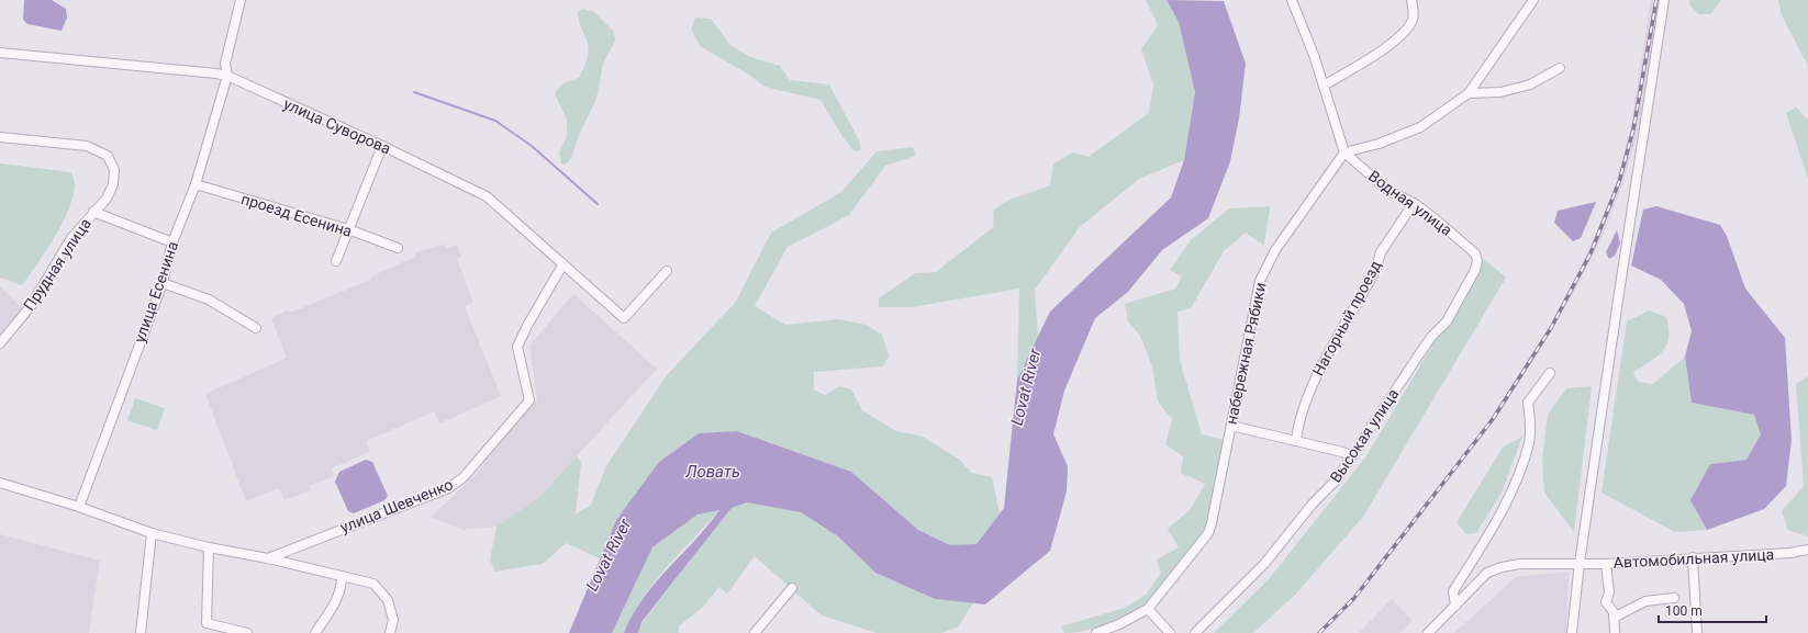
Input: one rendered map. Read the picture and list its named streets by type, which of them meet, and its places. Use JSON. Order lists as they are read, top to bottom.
{
  "streets": {
    "street": [
      "улица Суворова",
      "Водная улица",
      "проезд Есенина",
      "Прудная улица",
      "улица Есенина",
      "Нагорный проезд",
      "набережная Рябики",
      "Высокая улица",
      "улица Шевченко",
      "Автомобильная улица"
    ]
  },
  "crossings": [
    ["улица Суворова", "улица Есенина"],
    ["улица Суворова", "улица Шевченко"],
    ["Водная улица", "Нагорный проезд"],
    ["Водная улица", "набережная Рябики"],
    ["Водная улица", "Высокая улица"],
    ["проезд Есенина", "улица Есенина"]
  ],
  "water": ["Lovat River", "Ловать"],
  "scale_bar": "100 m"
}
